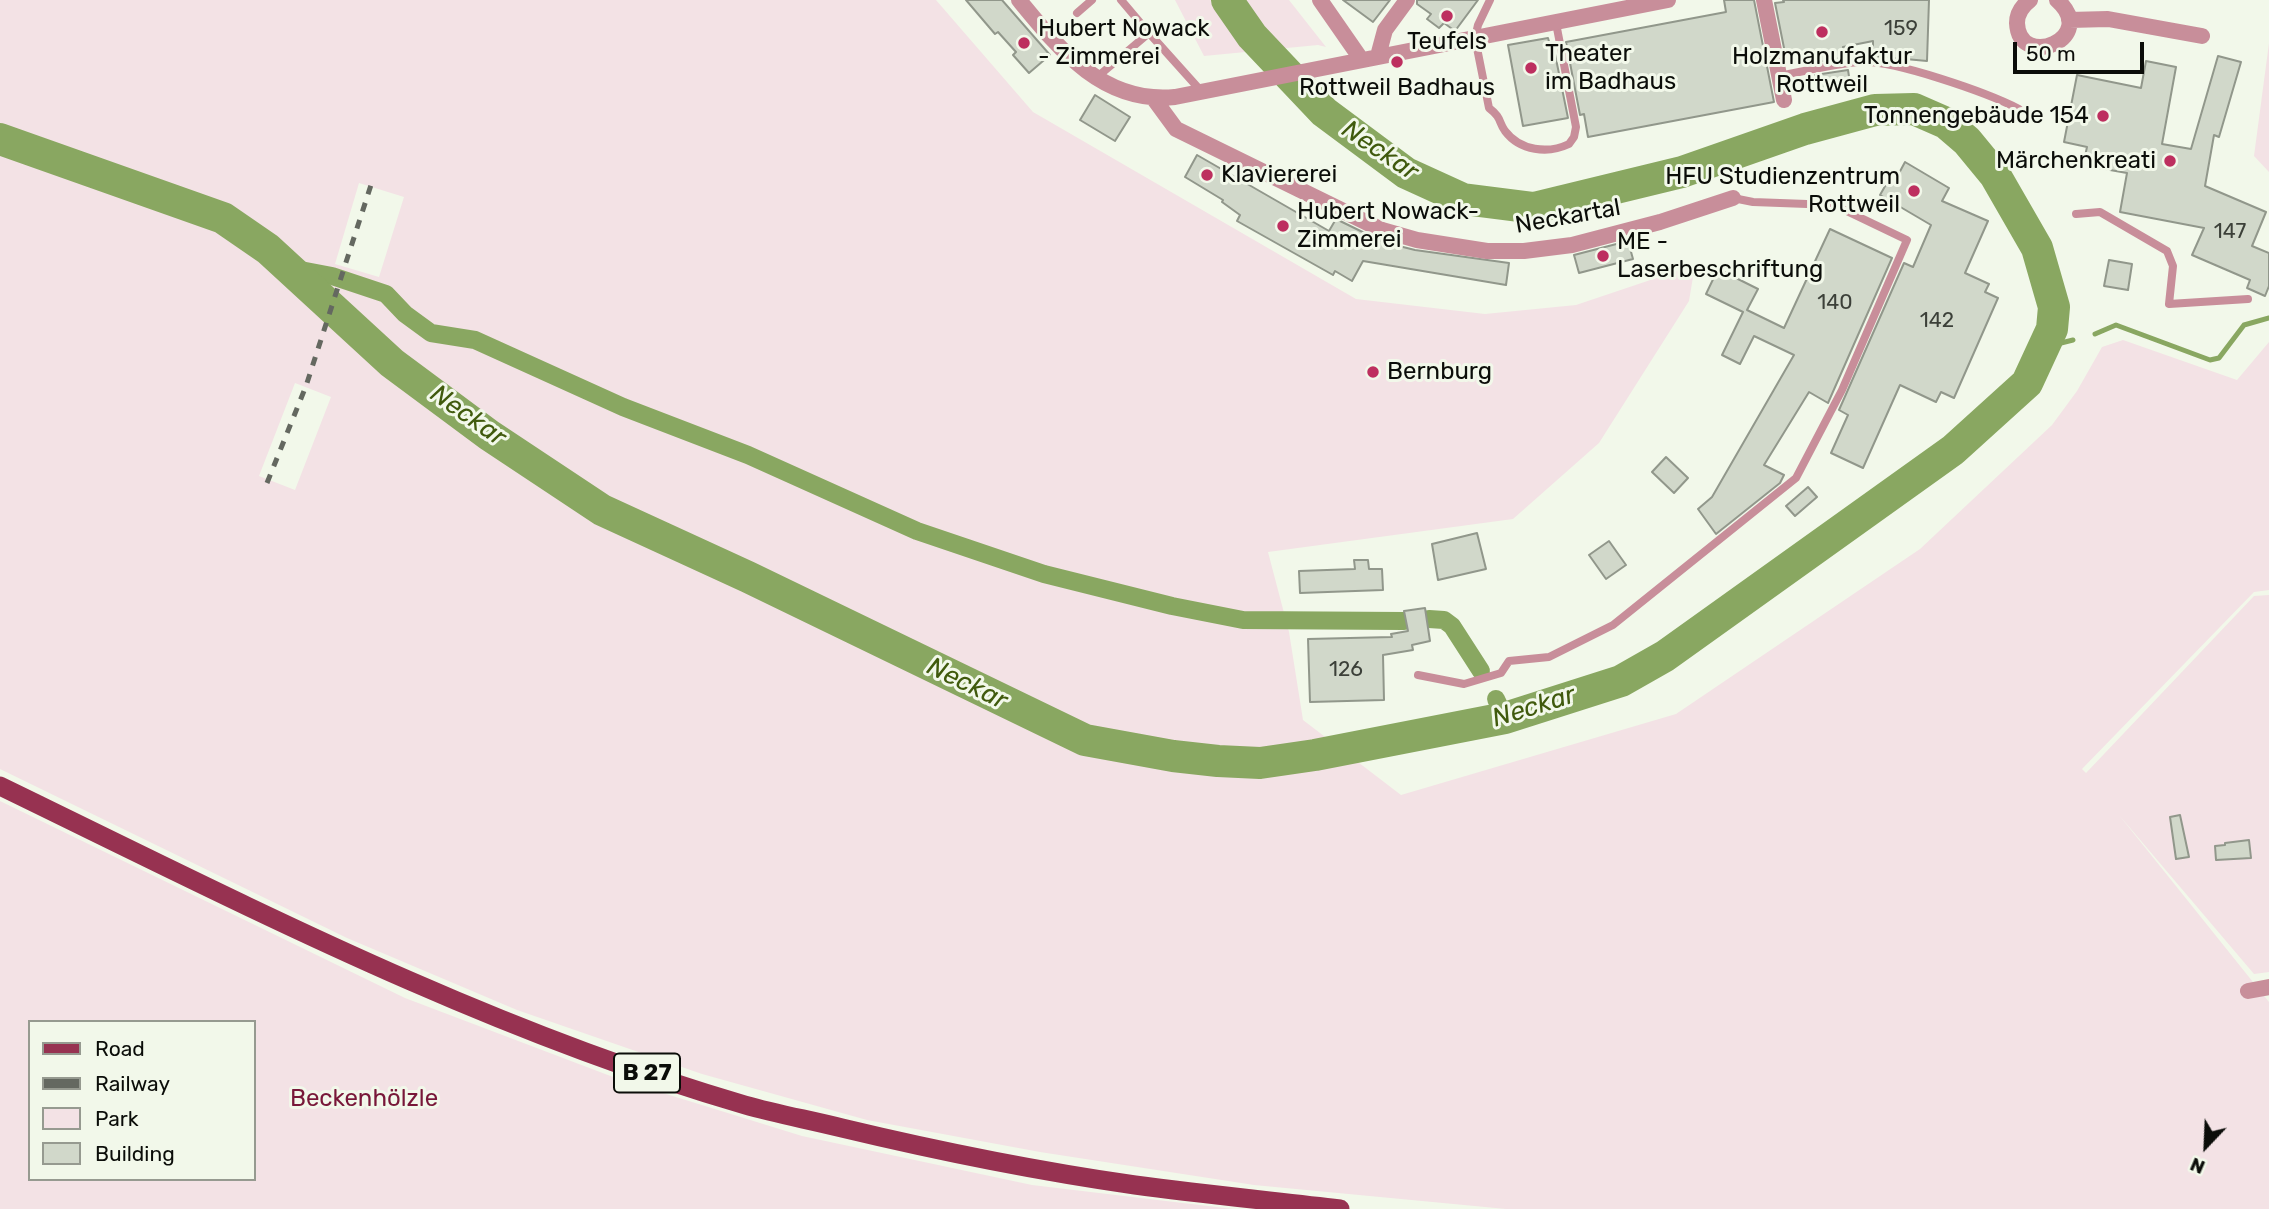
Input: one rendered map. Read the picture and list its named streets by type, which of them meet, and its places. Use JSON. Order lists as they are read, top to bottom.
{
  "streets": {
    "main road": ["B 27"],
    "street": ["Neckartal"]
  },
  "water": ["Neckar"],
  "parks": ["Beckenhölzle"],
  "places": [
    "Teufels",
    "Holzmanufaktur Rottweil",
    "Hubert Nowack - Zimmerei",
    "Rottweil Badhaus",
    "Theater im Badhaus",
    "Tonnengebäude 154",
    "Märchenkreati",
    "Klaviererei",
    "HFU Studienzentrum Rottweil",
    "Hubert Nowack- Zimmerei",
    "ME - Laserbeschriftung",
    "Bernburg"
  ],
  "house_numbers": [
    "159",
    "147",
    "140",
    "142",
    "126"
  ],
  "legend": [
    "Road",
    "Railway",
    "Park",
    "Building"
  ],
  "scale_bar": "50 m",
  "north": "bottom left"
}
